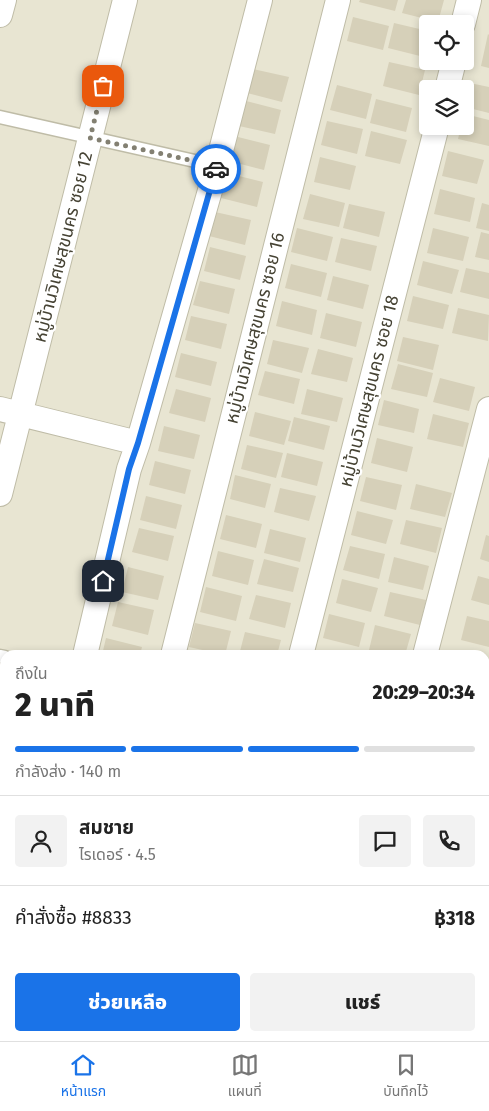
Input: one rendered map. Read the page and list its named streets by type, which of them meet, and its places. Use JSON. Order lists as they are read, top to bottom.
{
  "streets": {
    "street": ["หมู่บ้านวิเศษสุขนคร ซอย 12", "หมู่บ้านวิเศษสุขนคร ซอย 16", "หมู่บ้านวิเศษสุขนคร ซอย 18"]
  },
  "page": {
    "heading": ["2 นาที", "ถึงใน", "20:29–20:34"],
    "panel": [
      "สมชาย",
      "ไรเดอร์ · 4.5",
      "คำสั่งซื้อ #8833",
      "฿318"
    ],
    "bar": "กำลังส่ง · 140 m",
    "buttons": ["ช่วยเหลือ", "แชร์"],
    "tabs": ["หน้าแรก", "แผนที่", "บันทึกไว้"]
  }
}
